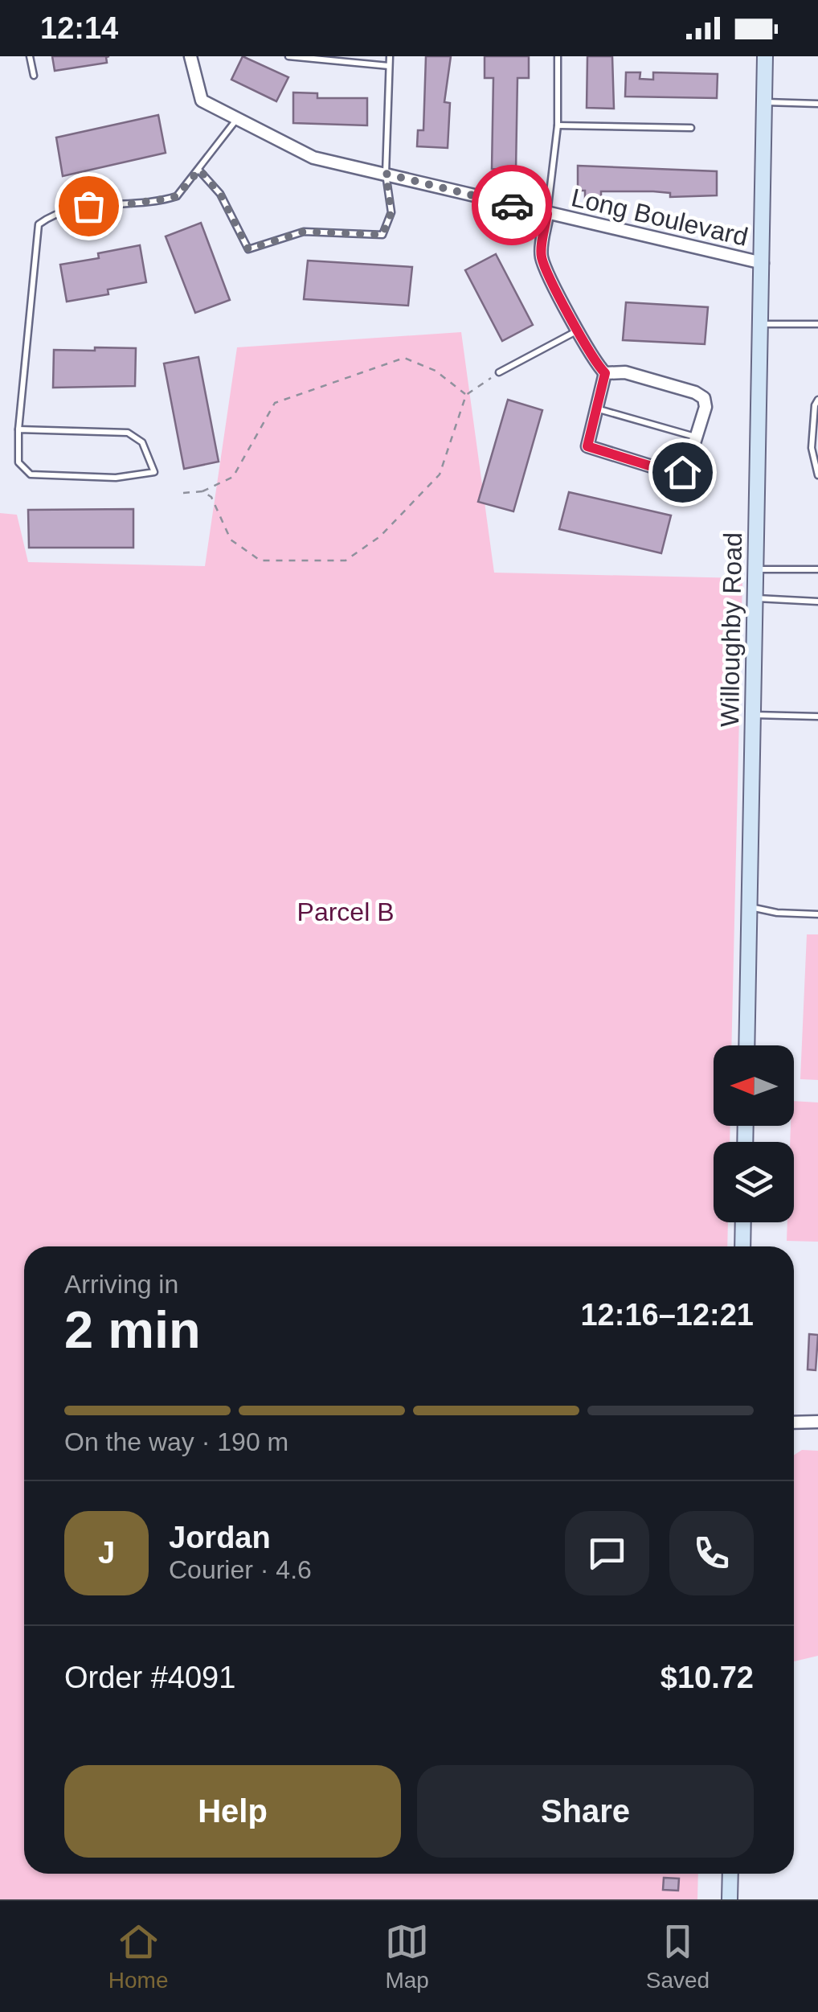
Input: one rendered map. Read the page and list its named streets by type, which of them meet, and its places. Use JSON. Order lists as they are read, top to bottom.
{
  "streets": {
    "street": ["Long Boulevard", "Willoughby Road"]
  },
  "crossings": [
    ["Long Boulevard", "Willoughby Road"]
  ],
  "parks": ["Parcel B"],
  "north": "left",
  "page": {
    "status": "12:14",
    "heading": ["2 min", "Arriving in", "12:16–12:21"],
    "panel": [
      "Jordan",
      "Courier · 4.6",
      "Order #4091",
      "$10.72"
    ],
    "bar": "On the way · 190 m",
    "round": "J",
    "buttons": ["Help", "Share"],
    "tabs": ["Home", "Map", "Saved"]
  }
}
